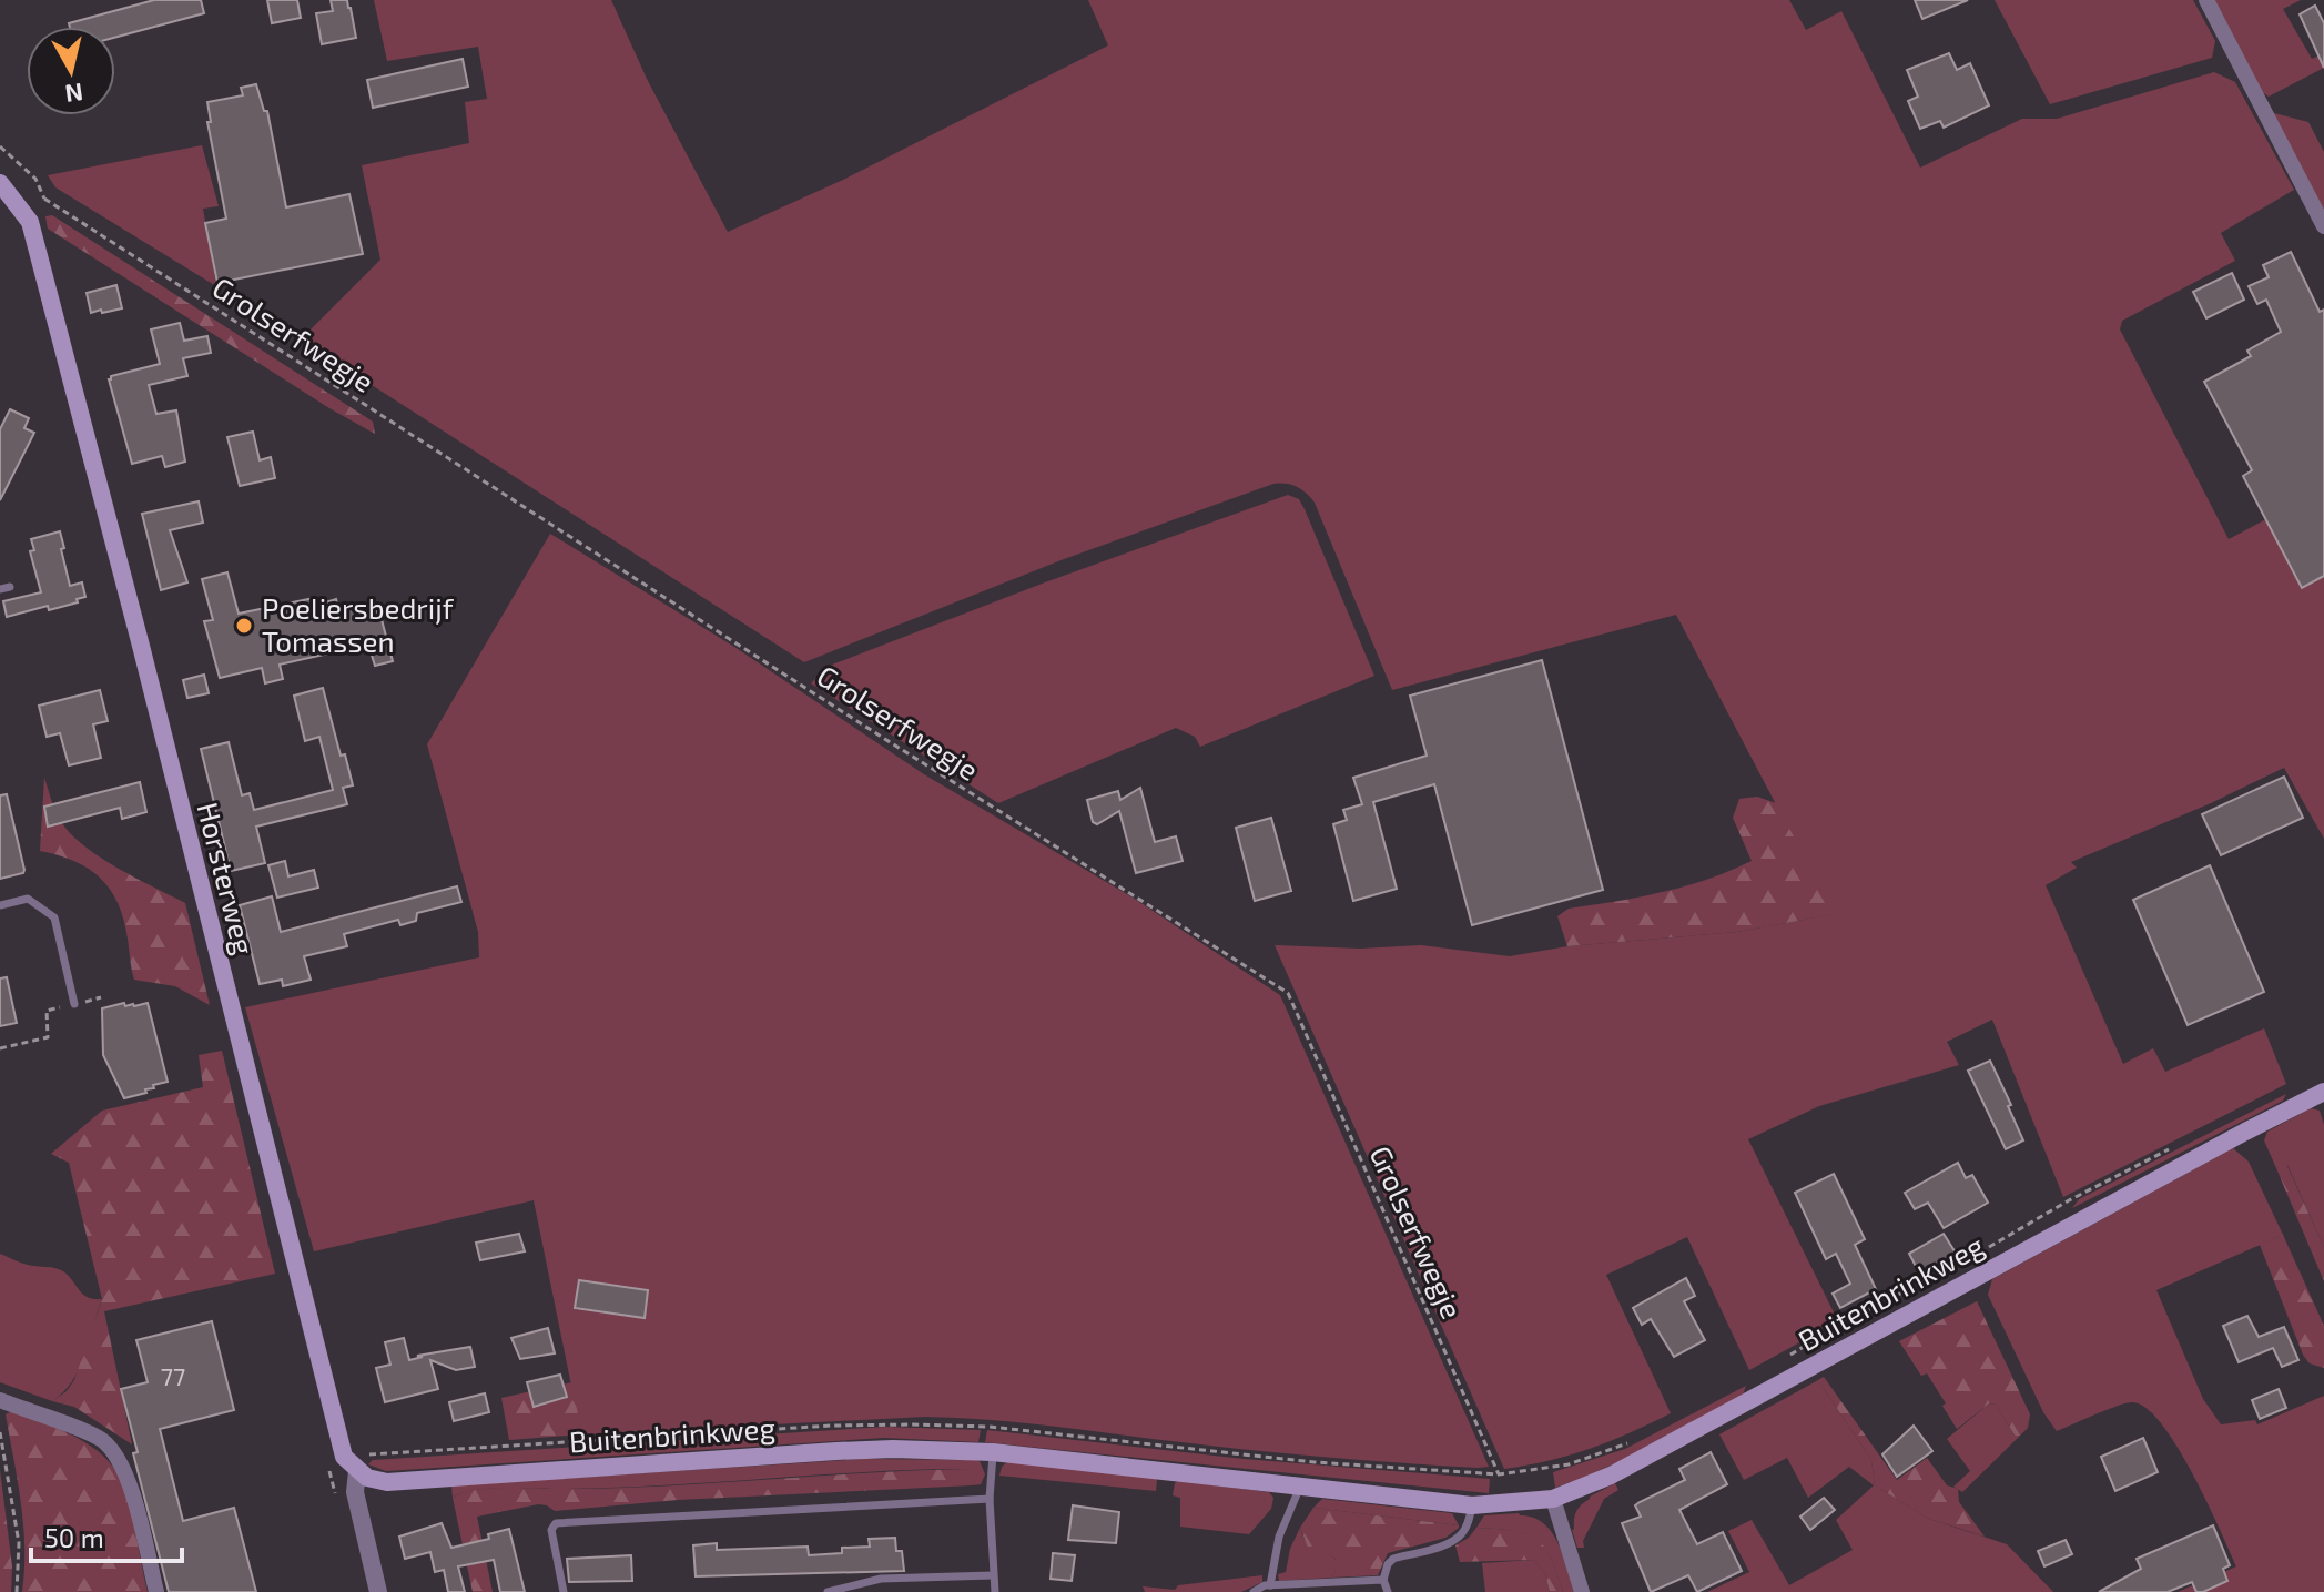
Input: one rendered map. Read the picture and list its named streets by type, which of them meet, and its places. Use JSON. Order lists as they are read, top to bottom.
{
  "streets": {
    "main road": ["Horsterweg", "Buitenbrinkweg"],
    "path": ["Grolserfwegje"]
  },
  "crossings": [
    ["Horsterweg", "Buitenbrinkweg"]
  ],
  "places": ["Poeliersbedrijf Tomassen"],
  "house_numbers": ["77"],
  "scale_bar": "50 m",
  "north": "bottom"
}
